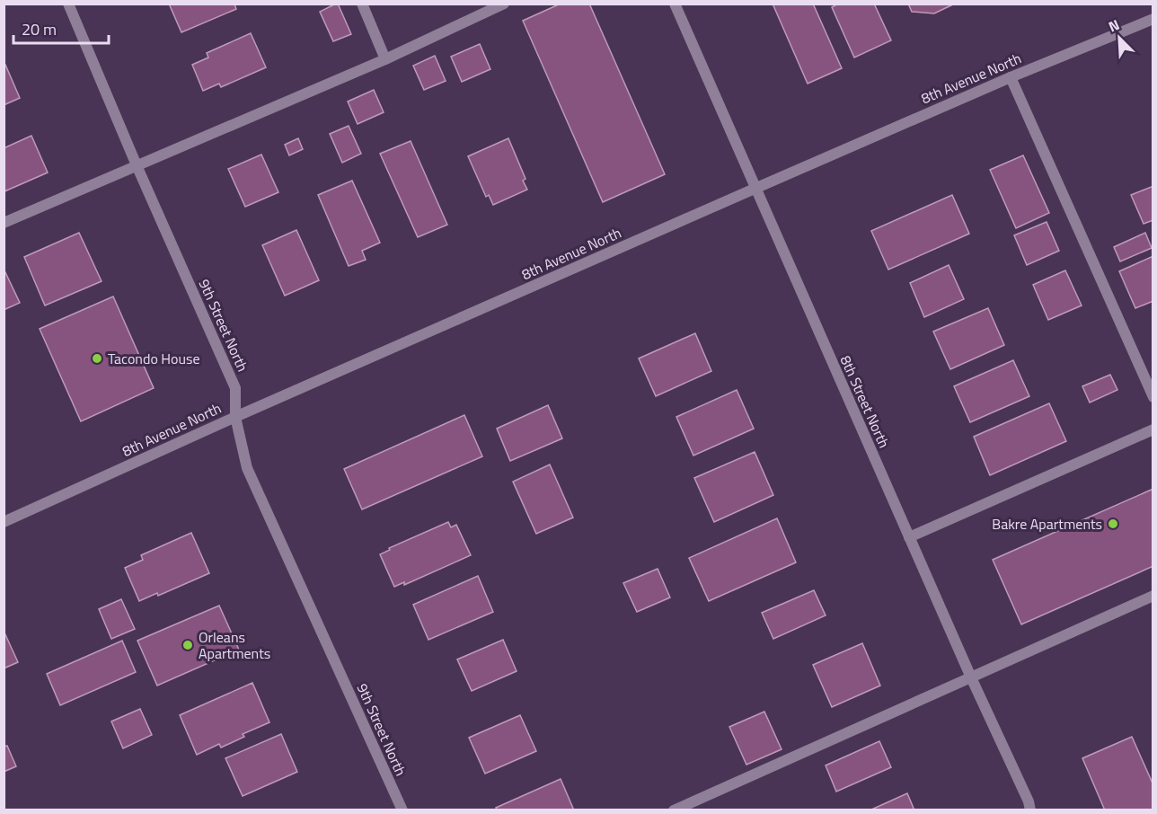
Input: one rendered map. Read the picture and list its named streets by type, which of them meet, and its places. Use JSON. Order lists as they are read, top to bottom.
{
  "streets": {
    "street": ["8th Avenue North", "9th Street North", "8th Street North"]
  },
  "crossings": [
    ["8th Avenue North", "9th Street North"],
    ["8th Avenue North", "8th Street North"]
  ],
  "places": ["Tacondo House", "Bakre Apartments", "Orleans Apartments"],
  "scale_bar": "20 m",
  "north": "top left"
}
